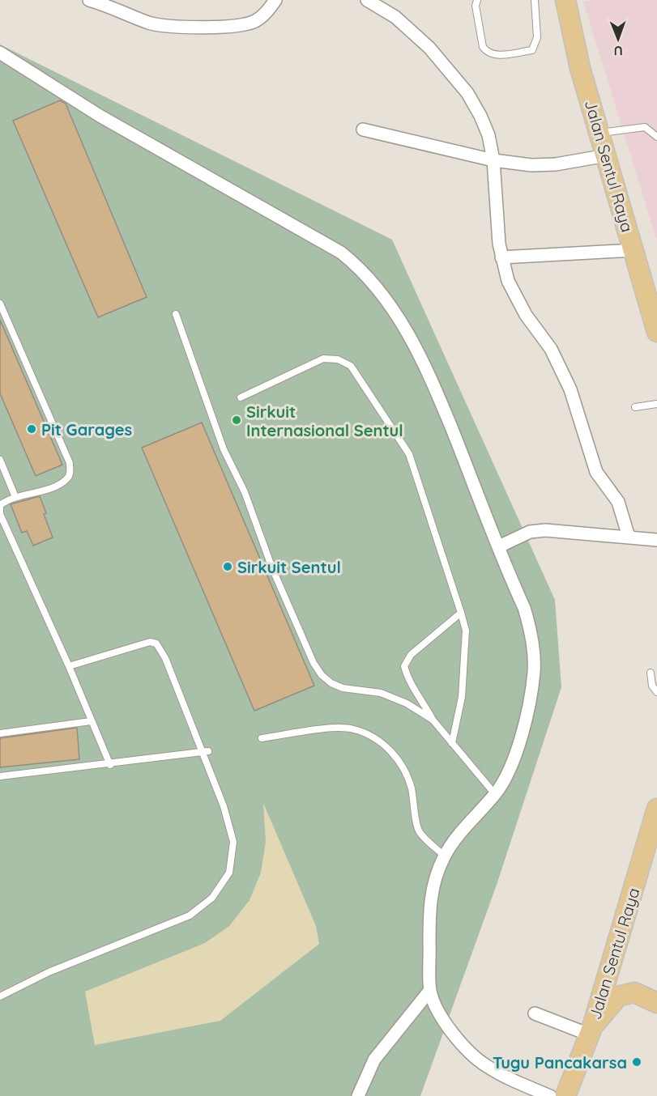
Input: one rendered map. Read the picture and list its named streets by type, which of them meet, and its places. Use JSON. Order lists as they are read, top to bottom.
{
  "streets": {
    "main road": ["Jalan Sentul Raya"]
  },
  "places": [
    "Sirkuit Internasional Sentul",
    "Pit Garages",
    "Sirkuit Sentul",
    "Tugu Pancakarsa"
  ],
  "north": "bottom"
}
